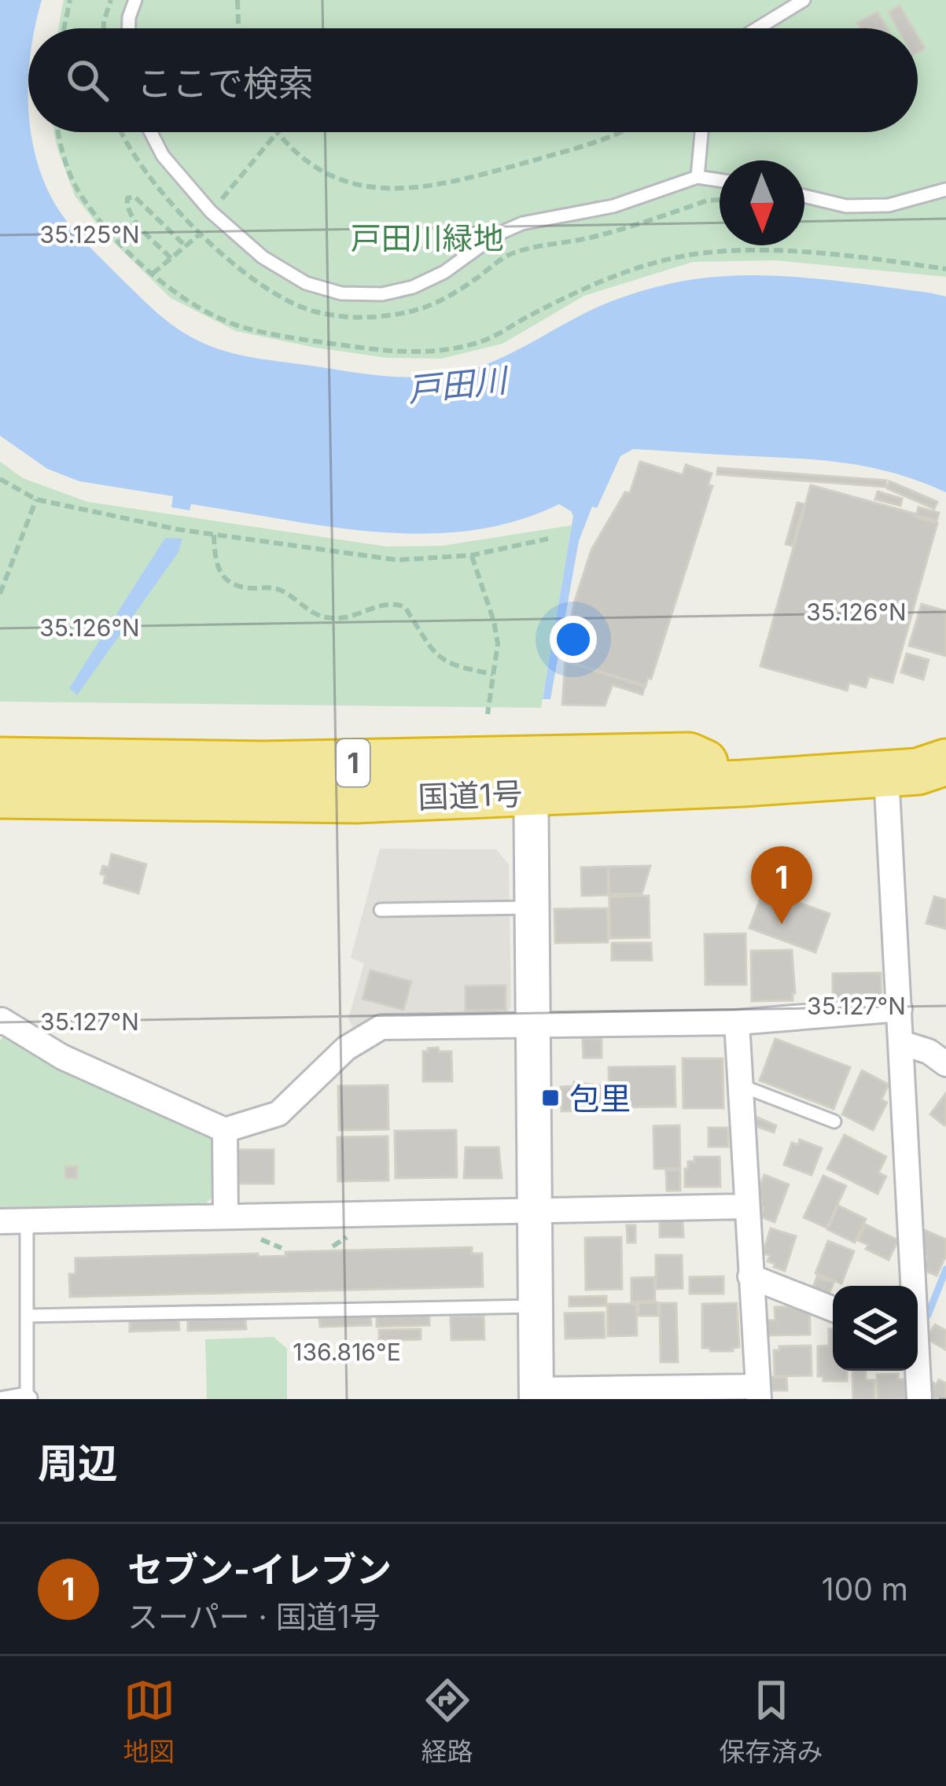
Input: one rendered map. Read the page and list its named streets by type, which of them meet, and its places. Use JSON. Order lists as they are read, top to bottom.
{
  "streets": {
    "highway": ["1", "国道1号"]
  },
  "crossings": [
    ["1", "国道1号"]
  ],
  "water": ["戸田川"],
  "parks": ["戸田川緑地"],
  "places": {
    "transit": ["包里"]
  },
  "north": "bottom",
  "page": {
    "search": "ここで検索",
    "pins": "1",
    "heading": "周辺",
    "list": [
      {
        "mark": "1",
        "name": "セブン-イレブン",
        "note": "スーパー · 国道1号",
        "value": "100 m"
      }
    ],
    "nav": ["地図", "経路", "保存済み"]
  },
  "coordinates": [
    "35.125°N",
    "35.126°N",
    "35.127°N",
    "136.816°E"
  ]
}
